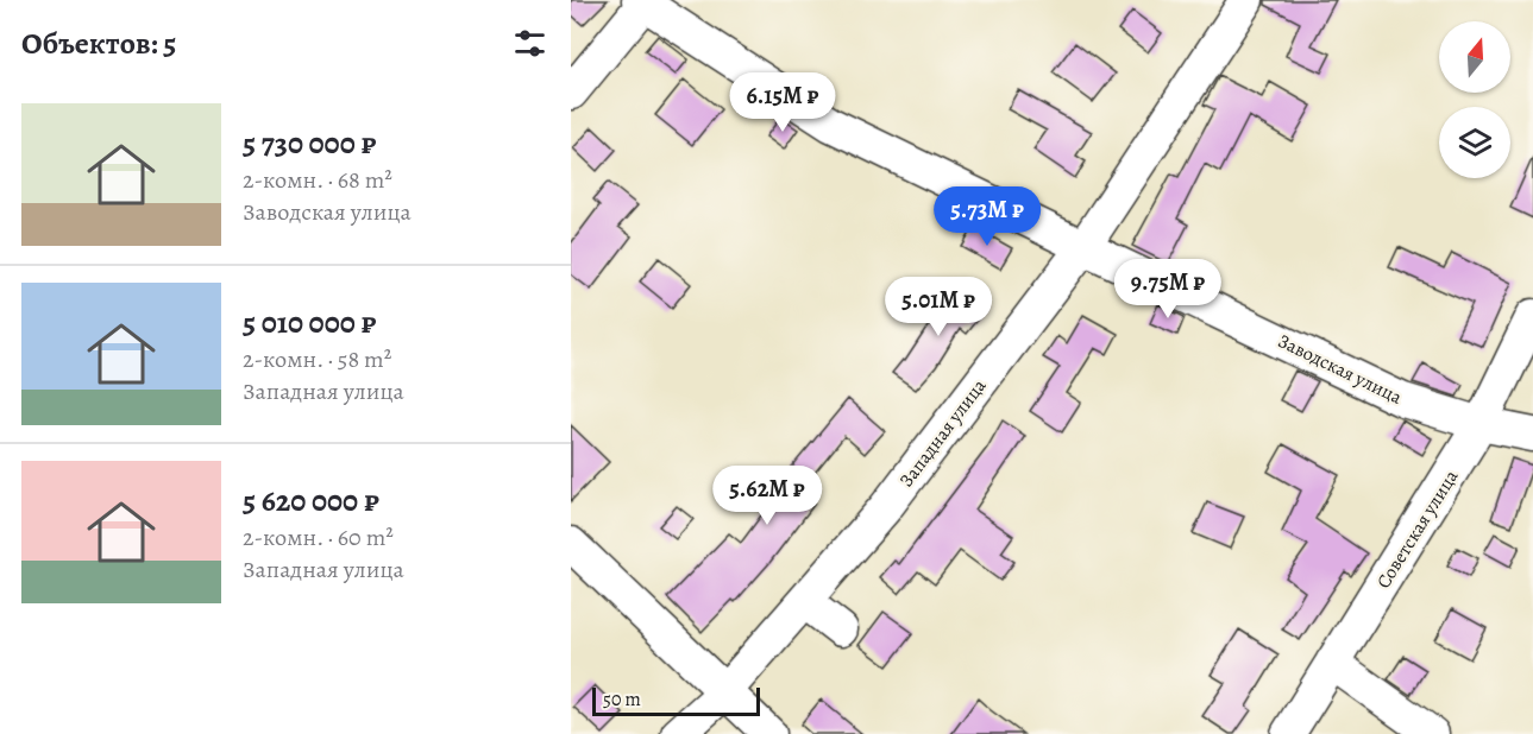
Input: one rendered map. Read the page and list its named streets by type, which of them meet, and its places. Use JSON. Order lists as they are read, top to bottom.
{
  "streets": {
    "street": ["Заводская улица", "Западная улица", "Советская улица"]
  },
  "crossings": [
    ["Заводская улица", "Западная улица"],
    ["Заводская улица", "Советская улица"]
  ],
  "scale_bar": "50 m",
  "north": "top",
  "page": {
    "heading": "Объектов: 5",
    "price": [
      "6.15M ₽",
      "5.73M ₽",
      "9.75M ₽",
      "5.01M ₽",
      "5.62M ₽"
    ],
    "list": [
      {
        "name": "5 730 000 ₽",
        "note": "2-комн. · 68 m² · Заводская улица"
      },
      {
        "name": "5 010 000 ₽",
        "note": "2-комн. · 58 m² · Западная улица"
      },
      {
        "name": "5 620 000 ₽",
        "note": "2-комн. · 60 m² · Западная улица"
      }
    ],
    "scale": "50 m"
  }
}
